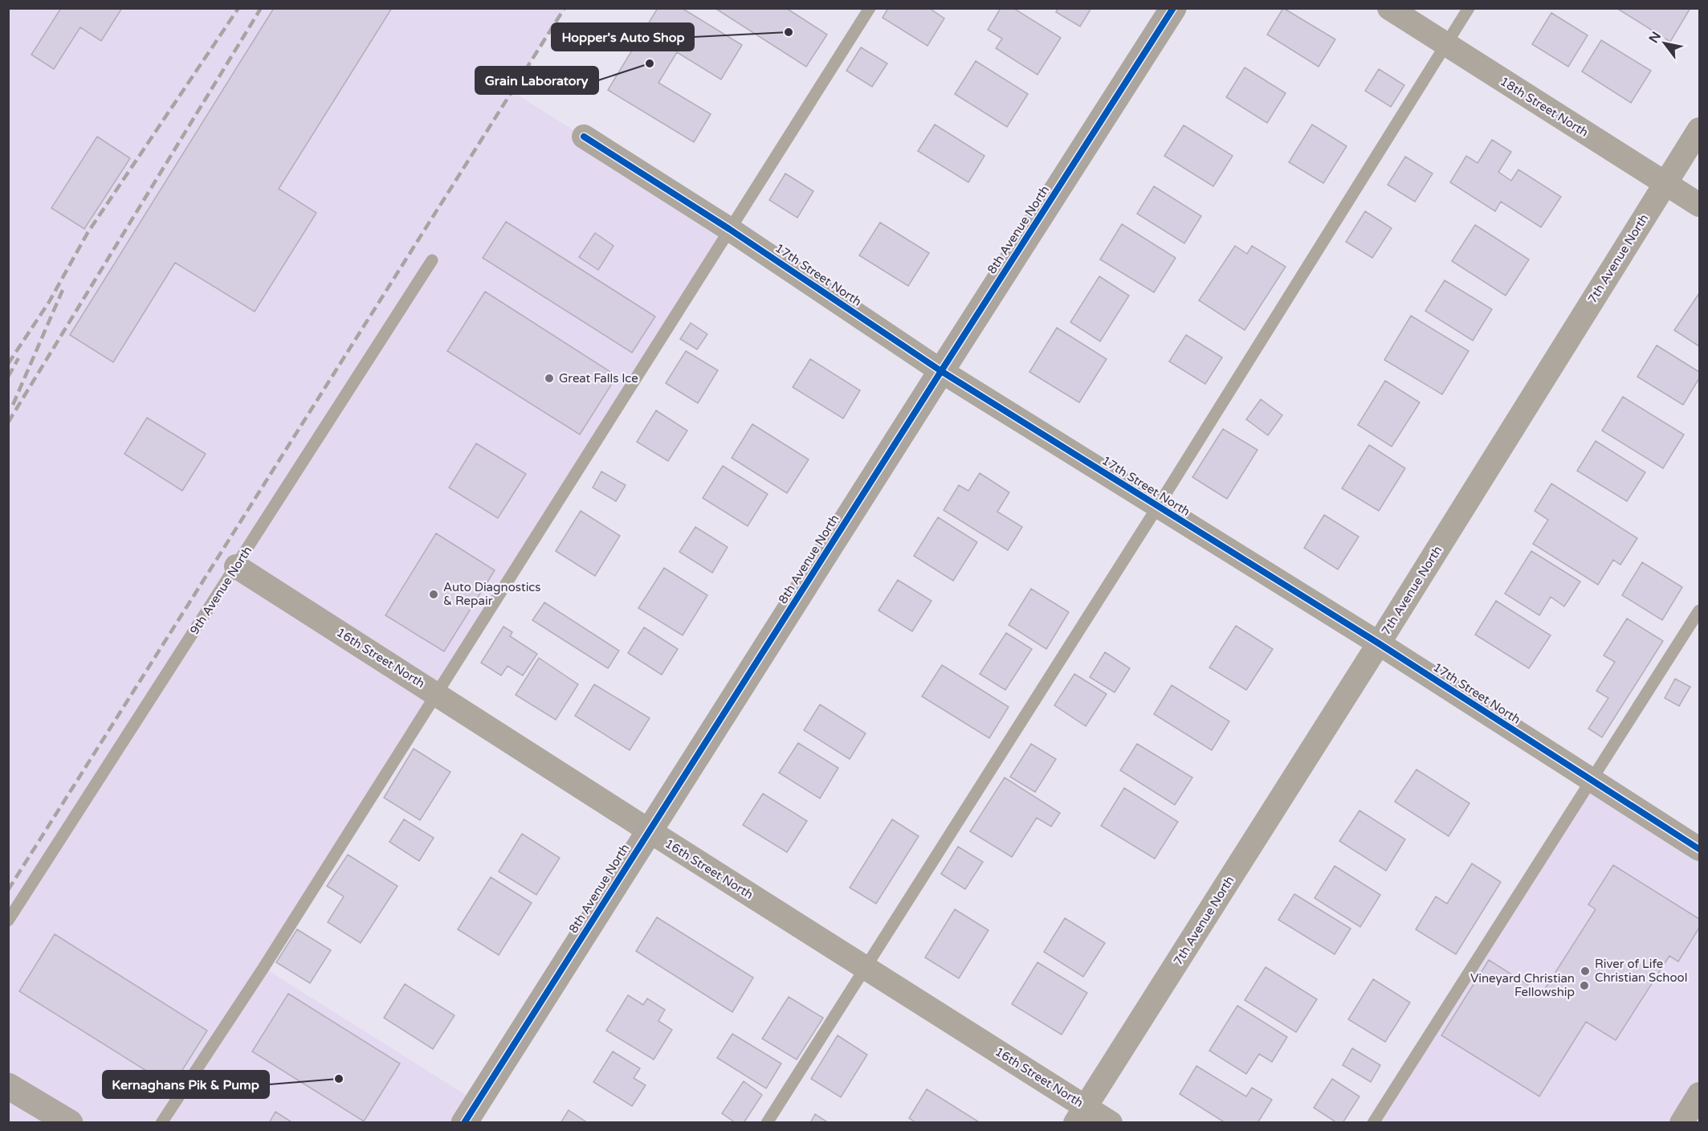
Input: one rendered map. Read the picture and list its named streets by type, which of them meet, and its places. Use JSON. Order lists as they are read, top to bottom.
{
  "streets": {
    "street": [
      "18th Street North",
      "8th Avenue North",
      "7th Avenue North",
      "17th Street North",
      "16th Street North"
    ],
    "lane": ["9th Avenue North"]
  },
  "crossings": [
    ["18th Street North", "7th Avenue North"],
    ["8th Avenue North", "17th Street North"],
    ["8th Avenue North", "16th Street North"],
    ["7th Avenue North", "17th Street North"],
    ["7th Avenue North", "16th Street North"],
    ["9th Avenue North", "16th Street North"]
  ],
  "places": [
    "Hopper's Auto Shop",
    "Grain Laboratory",
    "Great Falls Ice",
    "Auto Diagnostics & Repair",
    "River of Life Christian School",
    "Vineyard Christian Fellowship",
    "Kernaghans Pik & Pump"
  ],
  "north": "top left"
}
